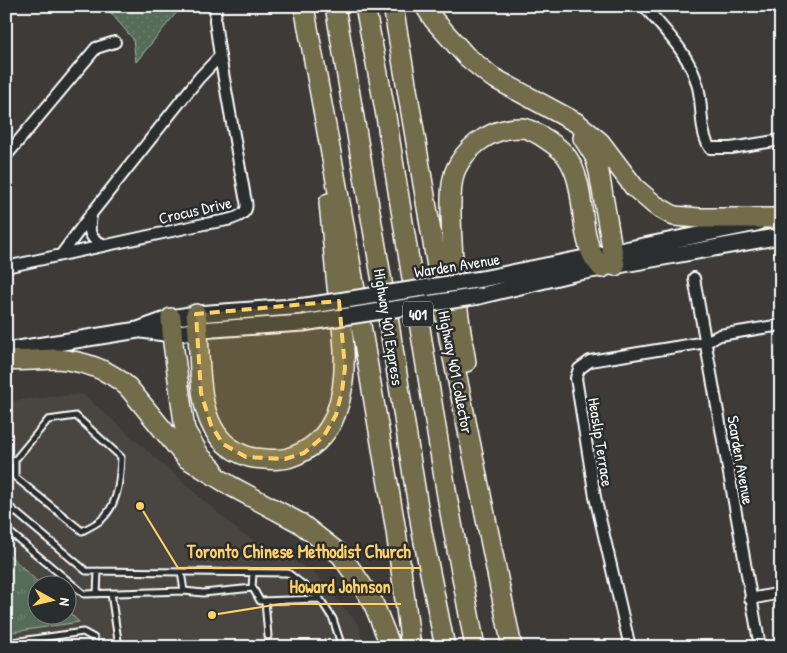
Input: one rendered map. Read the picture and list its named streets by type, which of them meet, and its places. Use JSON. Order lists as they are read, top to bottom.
{
  "streets": {
    "highway": ["401", "Highway 401 Express", "Highway 401 Collector"],
    "main road": ["Warden Avenue"],
    "street": ["Crocus Drive", "Heaslip Terrace", "Scarden Avenue"]
  },
  "crossings": [
    ["Heaslip Terrace", "Scarden Avenue"]
  ],
  "places": ["Toronto Chinese Methodist Church", "Howard Johnson"],
  "north": "right"
}
